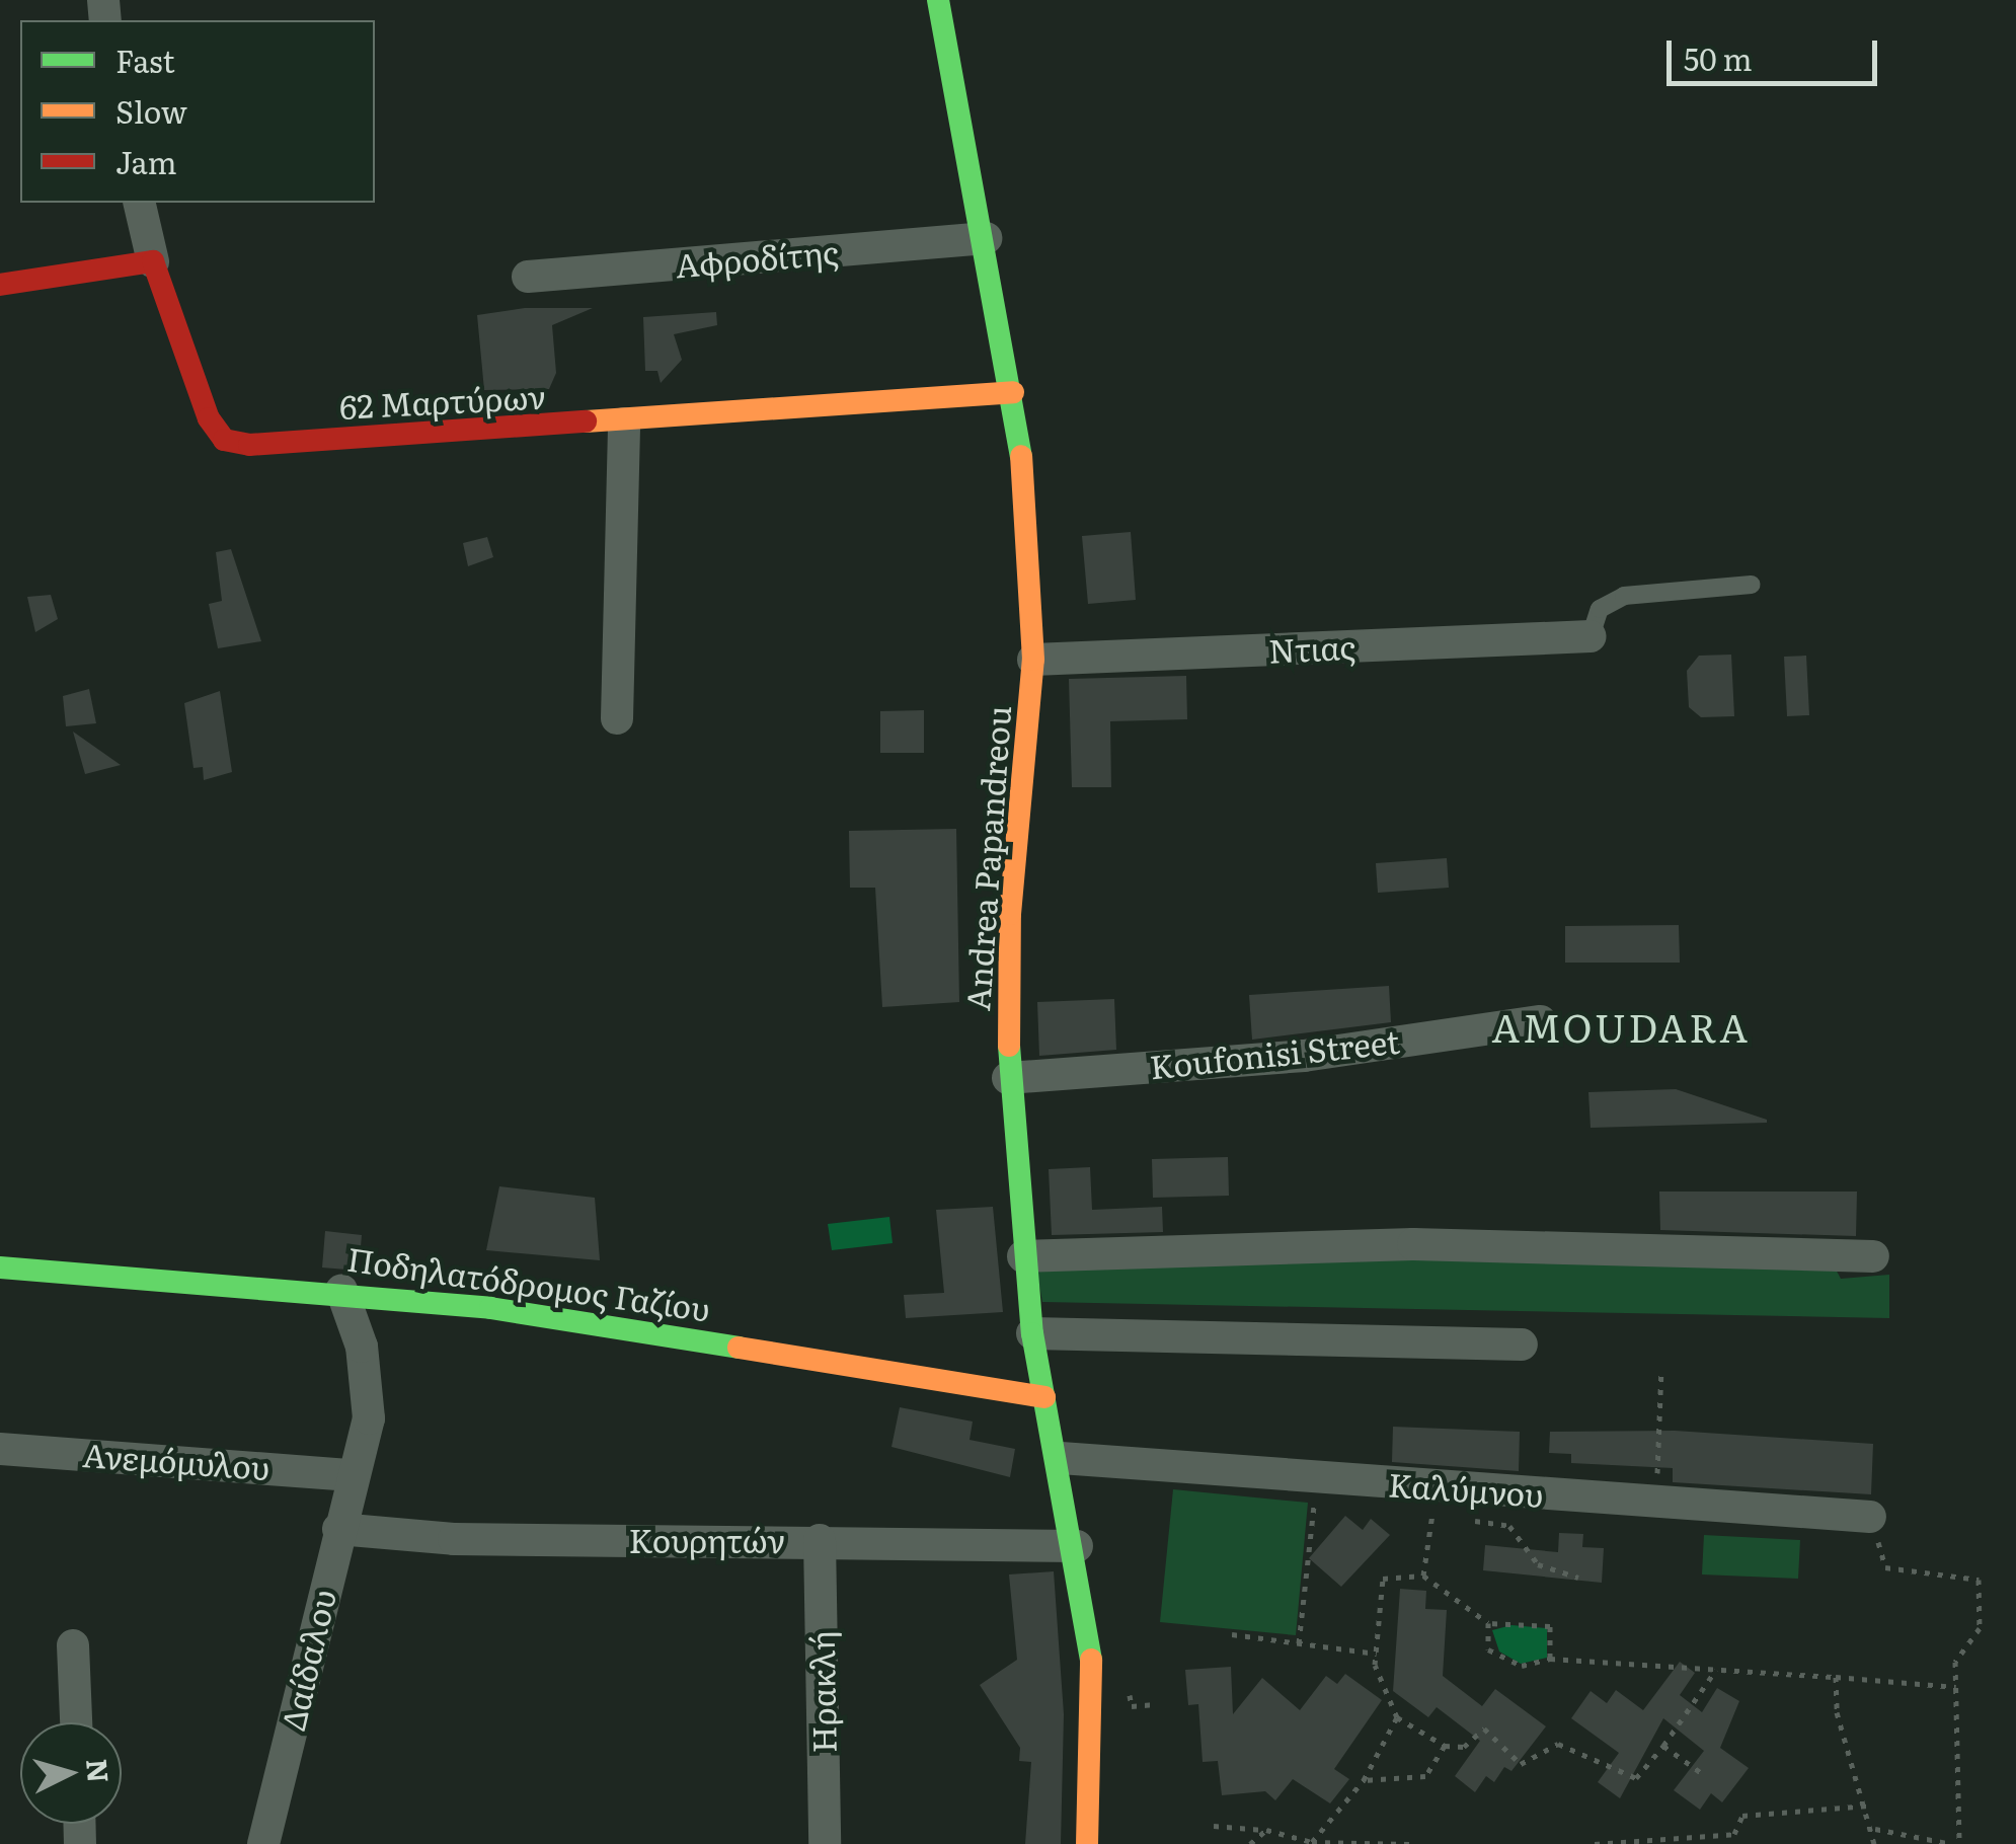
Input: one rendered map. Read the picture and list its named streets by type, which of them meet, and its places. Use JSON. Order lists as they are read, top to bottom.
{
  "streets": {
    "street": [
      "Αφροδίτης",
      "62 Μαρτύρων",
      "Ντιας",
      "Andrea Papandreou",
      "Koufonisi Street",
      "Ποδηλατόδρομος Γαζίου",
      "Ανεμόμυλου",
      "Καλύμνου",
      "Κουρητών",
      "Δαίδαλου",
      "Ηρακλή"
    ]
  },
  "crossings": [
    ["Αφροδίτης", "Andrea Papandreou"],
    ["62 Μαρτύρων", "Andrea Papandreou"],
    ["Ντιας", "Andrea Papandreou"],
    ["Andrea Papandreou", "Koufonisi Street"],
    ["Andrea Papandreou", "Ποδηλατόδρομος Γαζίου"],
    ["Andrea Papandreou", "Καλύμνου"],
    ["Andrea Papandreou", "Κουρητών"],
    ["Ποδηλατόδρομος Γαζίου", "Δαίδαλου"],
    ["Ανεμόμυλου", "Δαίδαλου"],
    ["Κουρητών", "Δαίδαλου"],
    ["Κουρητών", "Ηρακλή"]
  ],
  "districts": ["AMOUDARA"],
  "legend": ["Fast", "Slow", "Jam"],
  "scale_bar": "50 m",
  "north": "right"
}
